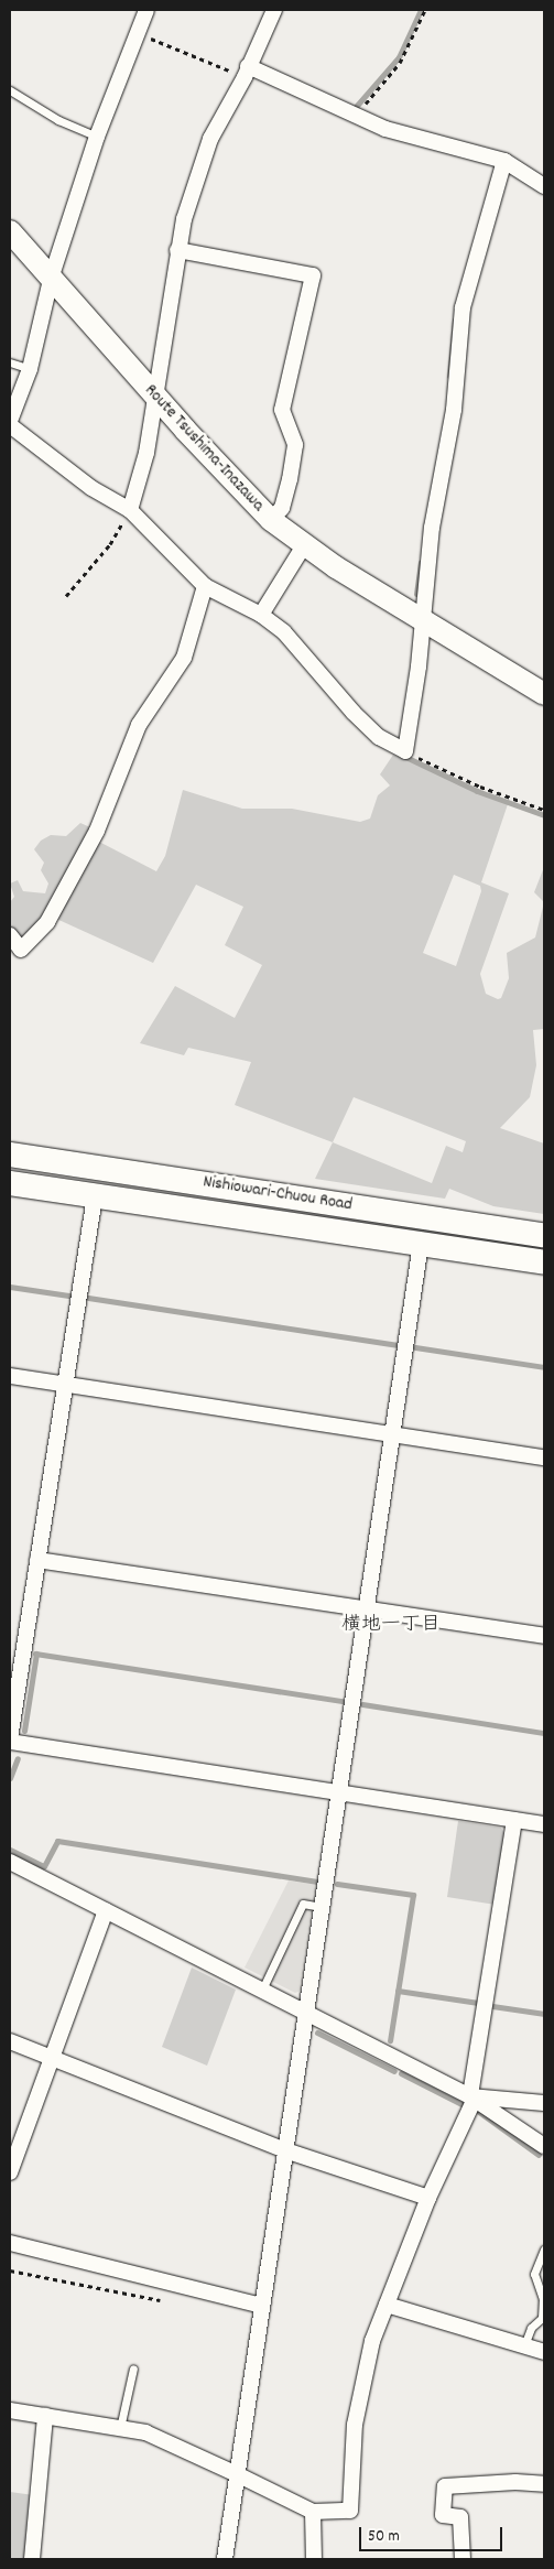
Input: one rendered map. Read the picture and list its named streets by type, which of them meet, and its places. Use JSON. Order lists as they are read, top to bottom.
{
  "streets": {
    "main road": ["Route Tsushima-Inazawa", "Nishiowari-Chuou Road"]
  },
  "districts": ["横地一丁目"],
  "scale_bar": "50 m"
}
